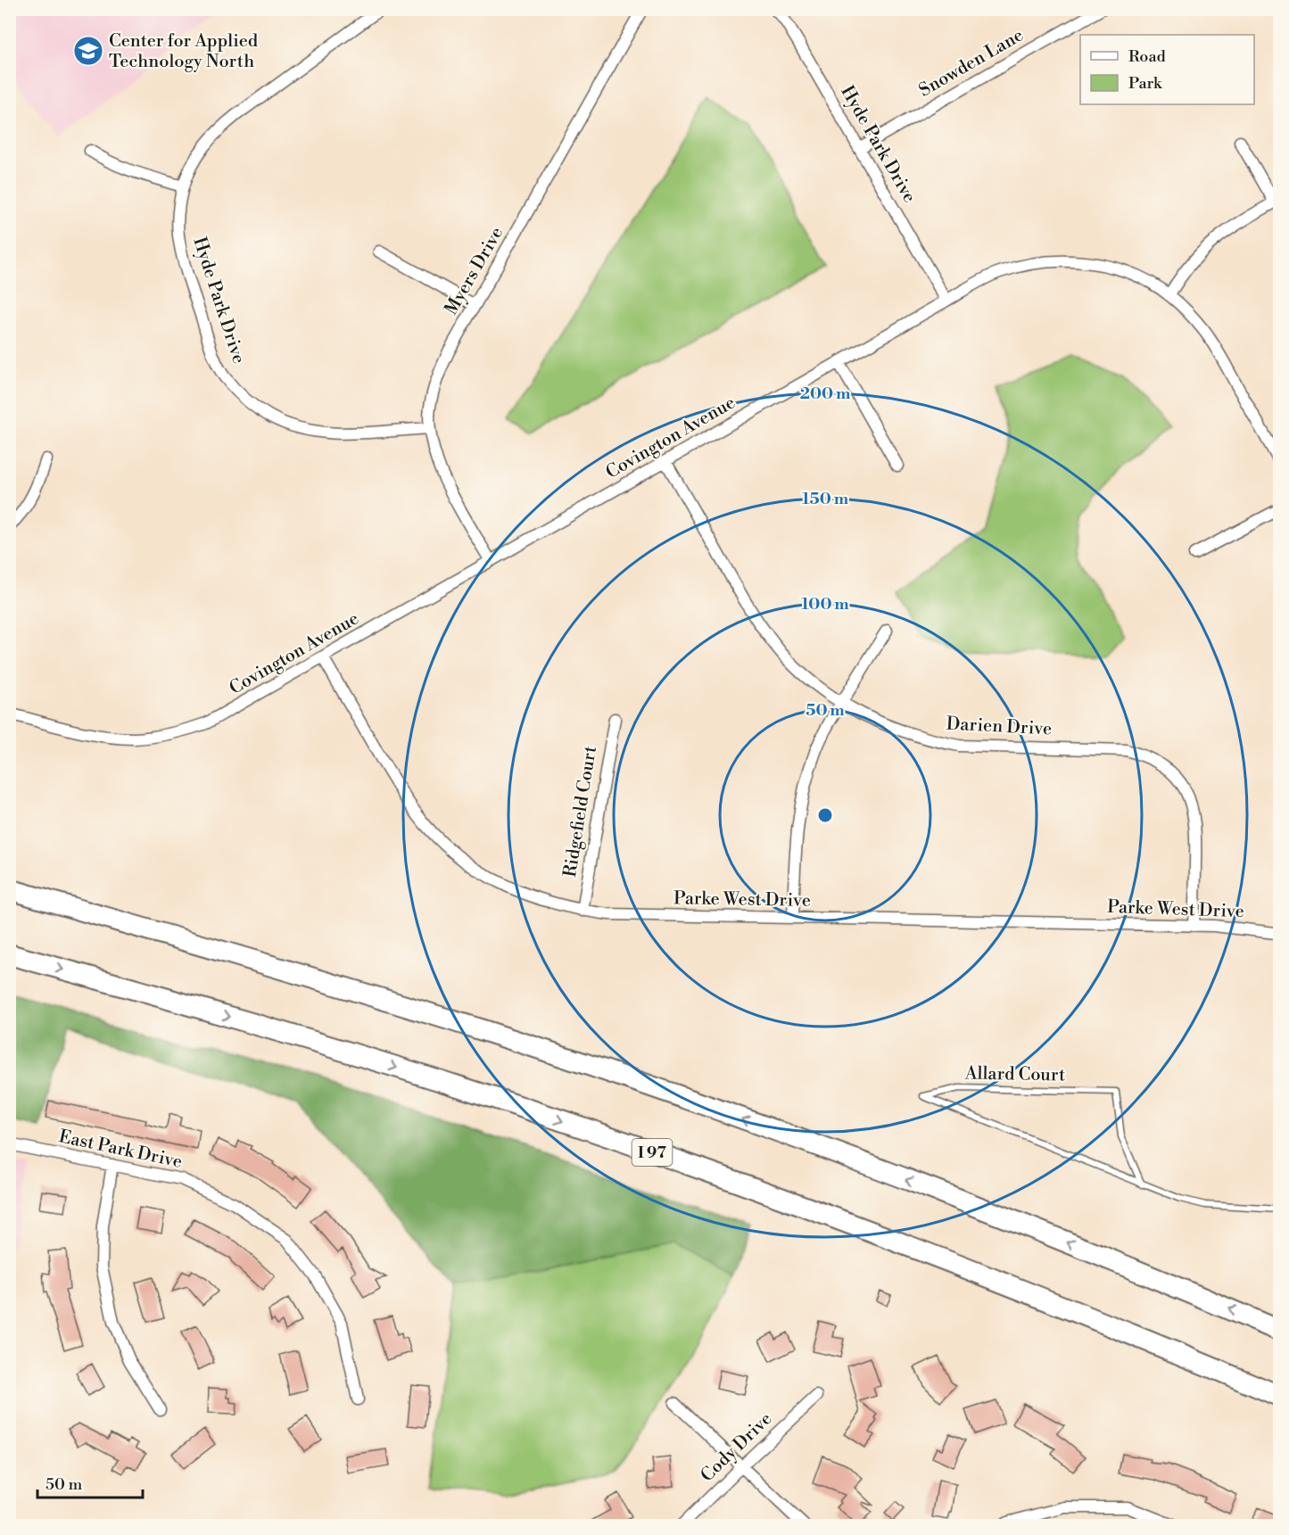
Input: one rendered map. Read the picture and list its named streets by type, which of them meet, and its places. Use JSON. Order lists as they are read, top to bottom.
{
  "streets": {
    "highway": ["I 97"],
    "street": [
      "Snowden Lane",
      "Hyde Park Drive",
      "Myers Drive",
      "Covington Avenue",
      "Darien Drive",
      "Ridgefield Court",
      "Parke West Drive",
      "East Park Drive",
      "Cody Drive"
    ],
    "lane": ["Allard Court"]
  },
  "crossings": [
    ["Snowden Lane", "Hyde Park Drive"],
    ["Hyde Park Drive", "Myers Drive"],
    ["Hyde Park Drive", "Covington Avenue"],
    ["Myers Drive", "Covington Avenue"],
    ["Covington Avenue", "Darien Drive"],
    ["Covington Avenue", "Parke West Drive"],
    ["Darien Drive", "Parke West Drive"],
    ["Ridgefield Court", "Parke West Drive"]
  ],
  "places": {
    "school or university": ["Center for Applied Technology North"]
  },
  "legend": ["Road", "Park"],
  "scale_bar": "50 m",
  "rings": [
    "200 m",
    "150 m",
    "100 m",
    "50 m"
  ]
}
